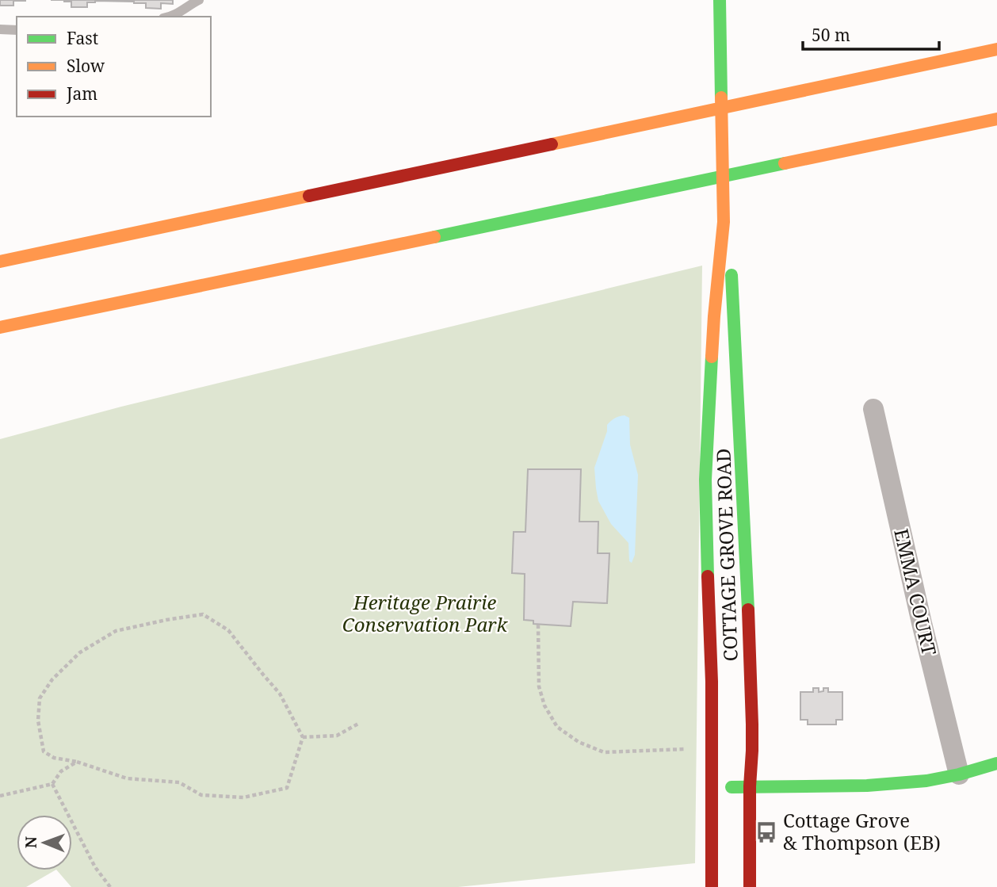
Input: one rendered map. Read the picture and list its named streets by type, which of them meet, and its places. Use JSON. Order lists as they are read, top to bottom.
{
  "streets": {
    "main road": ["COTTAGE GROVE ROAD"],
    "street": ["EMMA COURT"]
  },
  "parks": ["Heritage Prairie Conservation Park"],
  "places": {
    "bus stop": ["Cottage Grove & Thompson (EB)"]
  },
  "legend": ["Fast", "Slow", "Jam"],
  "scale_bar": "50 m",
  "north": "left"
}
